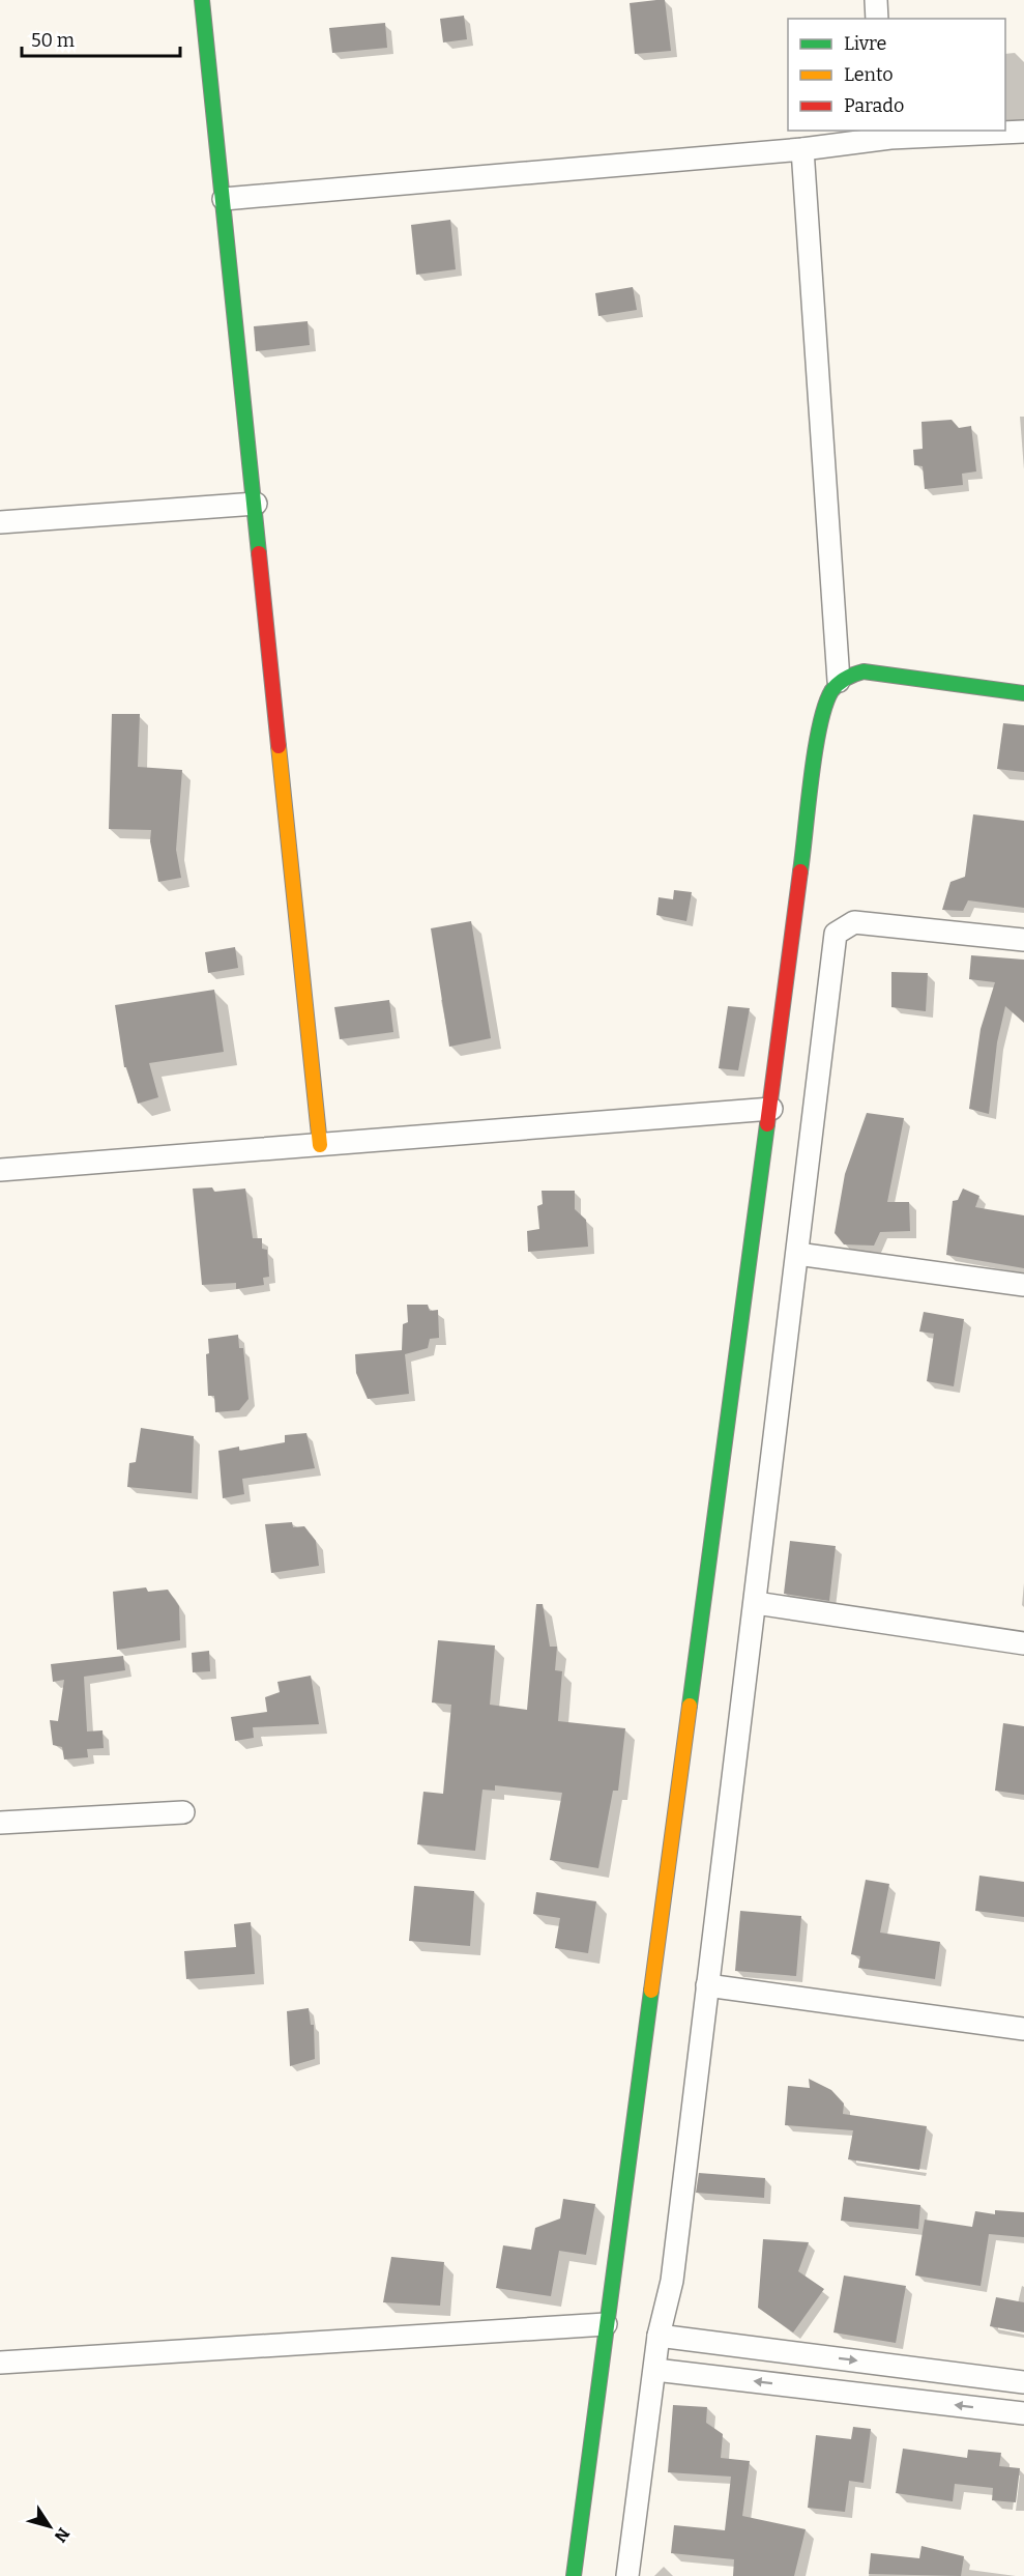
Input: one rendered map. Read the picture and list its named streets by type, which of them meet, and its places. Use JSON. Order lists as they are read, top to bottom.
{
  "legend": ["Livre", "Lento", "Parado"],
  "scale_bar": "50 m",
  "north": "bottom right"
}
